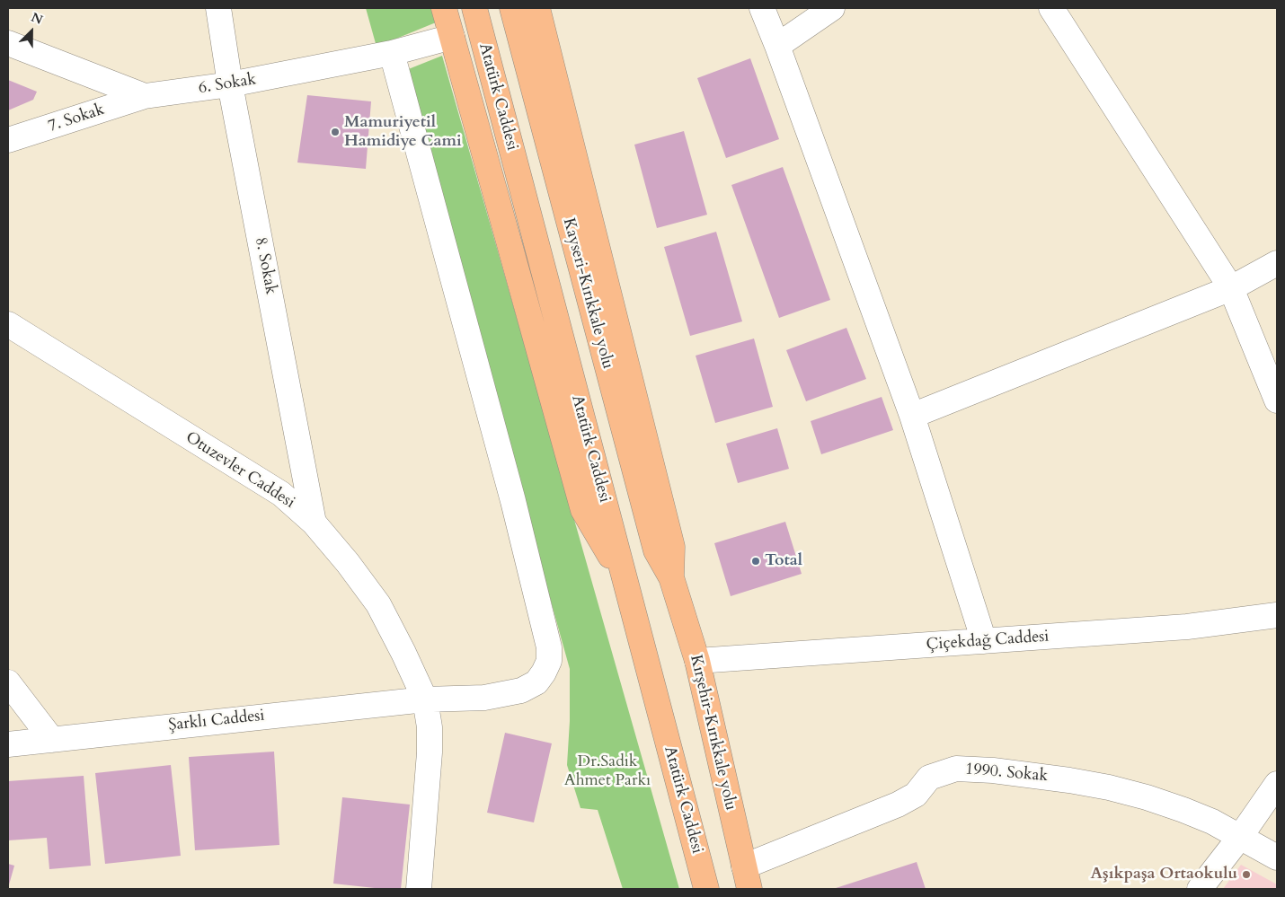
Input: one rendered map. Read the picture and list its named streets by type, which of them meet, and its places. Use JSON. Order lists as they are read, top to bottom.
{
  "streets": {
    "highway": ["Atatürk Caddesi", "Kayseri-Kırıkkale yolu", "Kırşehir-Kırıkkale yolu"],
    "street": [
      "6. Sokak",
      "7. Sokak",
      "8. Sokak",
      "Otuzevler Caddesi",
      "Çiçekdağ Caddesi",
      "Şarklı Caddesi",
      "1990. Sokak"
    ]
  },
  "crossings": [
    ["6. Sokak", "7. Sokak"],
    ["6. Sokak", "8. Sokak"],
    ["6. Sokak", "Şarklı Caddesi"],
    ["8. Sokak", "Otuzevler Caddesi"],
    ["Kayseri-Kırıkkale yolu", "Kırşehir-Kırıkkale yolu"],
    ["Otuzevler Caddesi", "Şarklı Caddesi"],
    ["Çiçekdağ Caddesi", "Kırşehir-Kırıkkale yolu"],
    ["Kırşehir-Kırıkkale yolu", "1990. Sokak"]
  ],
  "parks": ["Dr.Sadık Ahmet Parkı"],
  "places": ["Mamuriyetil Hamidiye Cami", "Total", "Aşıkpaşa Ortaokulu"],
  "north": "top right"
}
